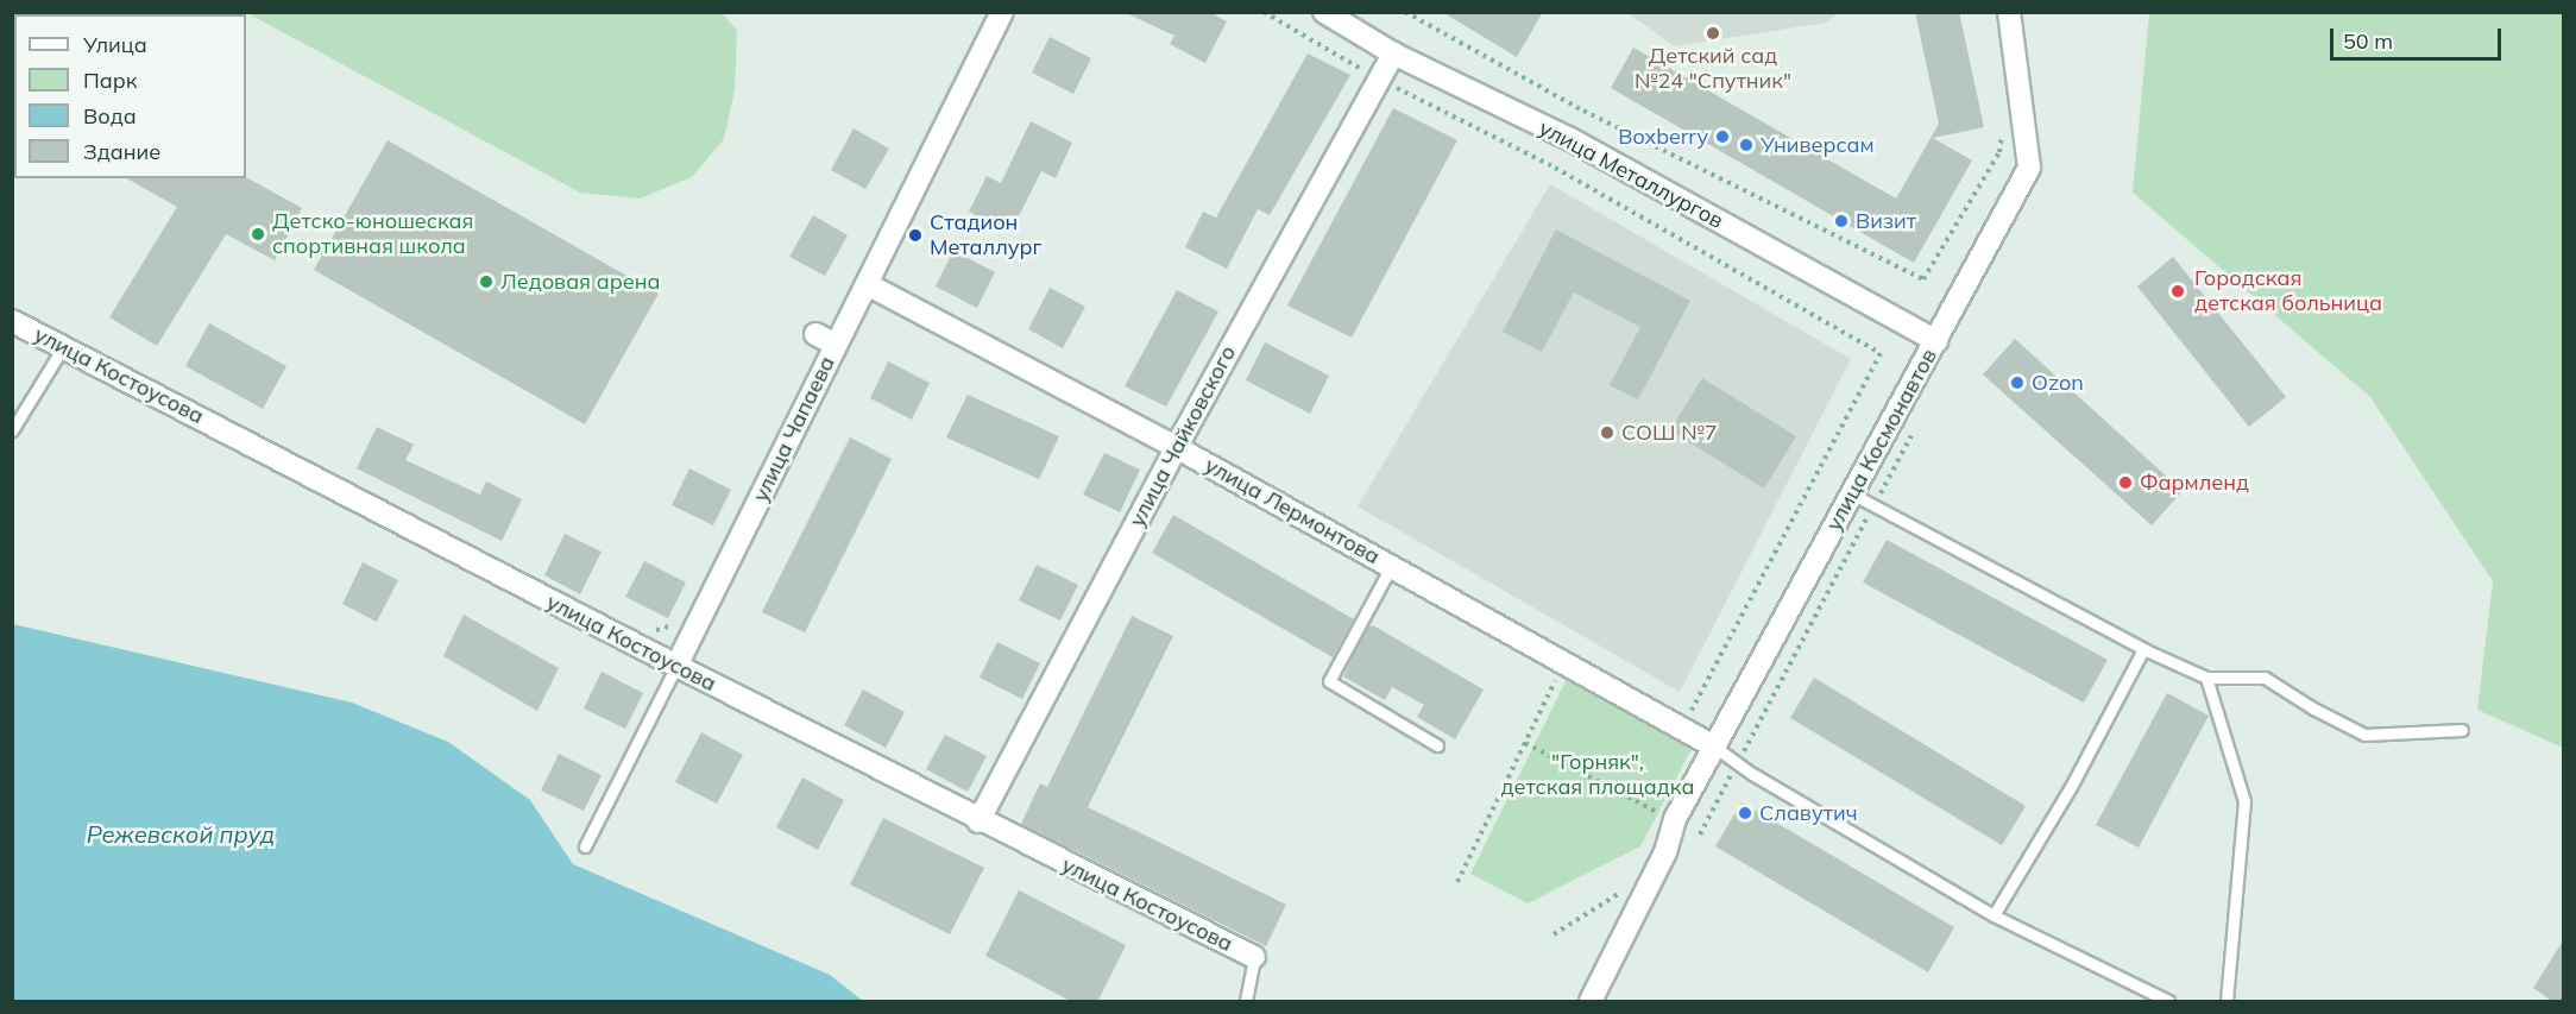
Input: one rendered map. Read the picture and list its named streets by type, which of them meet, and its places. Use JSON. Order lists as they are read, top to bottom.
{
  "streets": {
    "street": [
      "улица Металлургов",
      "улица Костоусова",
      "улица Чапаева",
      "улица Чайковского",
      "улица Космонавтов",
      "улица Лермонтова"
    ]
  },
  "crossings": [
    ["улица Металлургов", "улица Чайковского"],
    ["улица Металлургов", "улица Космонавтов"],
    ["улица Костоусова", "улица Чапаева"],
    ["улица Костоусова", "улица Чайковского"],
    ["улица Чапаева", "улица Лермонтова"],
    ["улица Чайковского", "улица Лермонтова"],
    ["улица Космонавтов", "улица Лермонтова"]
  ],
  "water": ["Режевской пруд"],
  "parks": ["\"Горняк\", детская площадка"],
  "places": [
    "Детский сад №24 \"Спутник\"",
    "Boxberry",
    "Универсам",
    "Визит",
    "Детско-юношеская спортивная школа",
    "Стадион Металлург",
    "Ледовая арена",
    "Городская детская больница",
    "Ozon",
    "СОШ №7",
    "Фармленд",
    "Славутич"
  ],
  "legend": [
    "Улица",
    "Парк",
    "Вода",
    "Здание"
  ],
  "scale_bar": "50 m"
}
